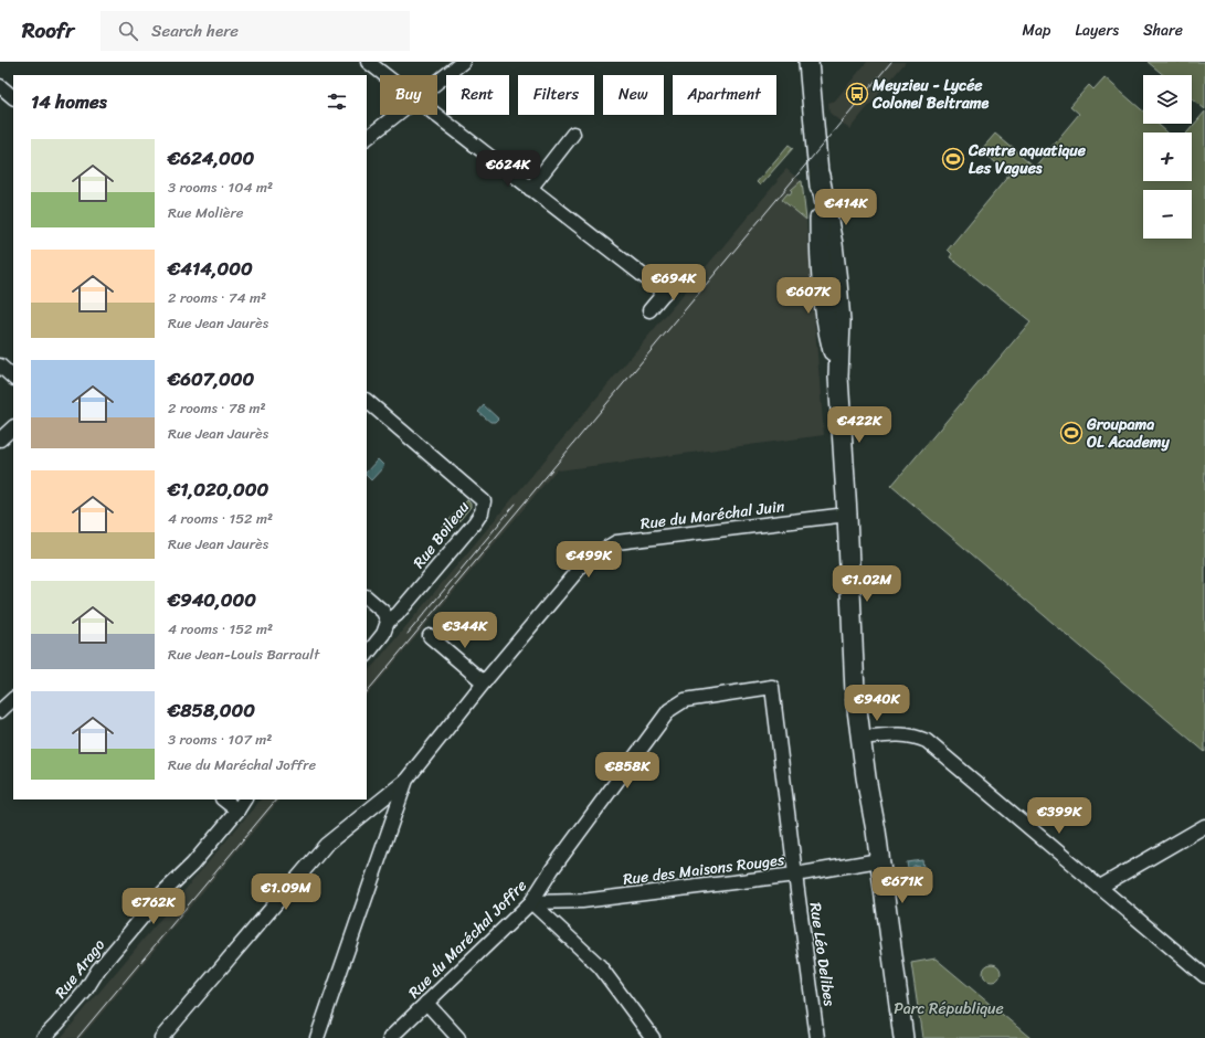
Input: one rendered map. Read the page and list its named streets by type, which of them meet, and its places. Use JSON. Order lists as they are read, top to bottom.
{
  "streets": {
    "street": [
      "Rue du Maréchal Juin",
      "Rue Boileau",
      "Rue des Maisons Rouges",
      "Rue du Maréchal Joffre",
      "Rue Léo Delibes",
      "Rue Arago"
    ]
  },
  "crossings": [
    ["Rue des Maisons Rouges", "Rue du Maréchal Joffre"],
    ["Rue des Maisons Rouges", "Rue Léo Delibes"],
    ["Rue du Maréchal Joffre", "Rue Léo Delibes"]
  ],
  "parks": ["Parc République"],
  "places": {
    "bus stop": ["Meyzieu - Lycée Colonel Beltrame"],
    "sports": ["Centre aquatique Les Vagues", "Groupama OL Academy"]
  },
  "page": {
    "header": "Roofr",
    "search": "Search here",
    "nav": ["Map", "Layers", "Share"],
    "map_buttons": ["+", "−"],
    "chip": [
      "Buy",
      "Rent",
      "Filters",
      "New",
      "Apartment"
    ],
    "heading": "14 homes",
    "list": [
      {
        "name": "€624,000",
        "note": "3 rooms · 104 m² · Rue Molière"
      },
      {
        "name": "€414,000",
        "note": "2 rooms · 74 m² · Rue Jean Jaurès"
      },
      {
        "name": "€607,000",
        "note": "2 rooms · 78 m² · Rue Jean Jaurès"
      },
      {
        "name": "€1,020,000",
        "note": "4 rooms · 152 m² · Rue Jean Jaurès"
      },
      {
        "name": "€940,000",
        "note": "4 rooms · 152 m² · Rue Jean-Louis Barrault"
      },
      {
        "name": "€858,000",
        "note": "3 rooms · 107 m² · Rue du Maréchal Joffre"
      }
    ],
    "price": [
      "€624K",
      "€414K",
      "€694K",
      "€607K",
      "€422K",
      "€499K",
      "€1.02M",
      "€344K",
      "€940K",
      "€858K",
      "€399K",
      "€671K",
      "€1.09M",
      "€762K"
    ]
  }
}
